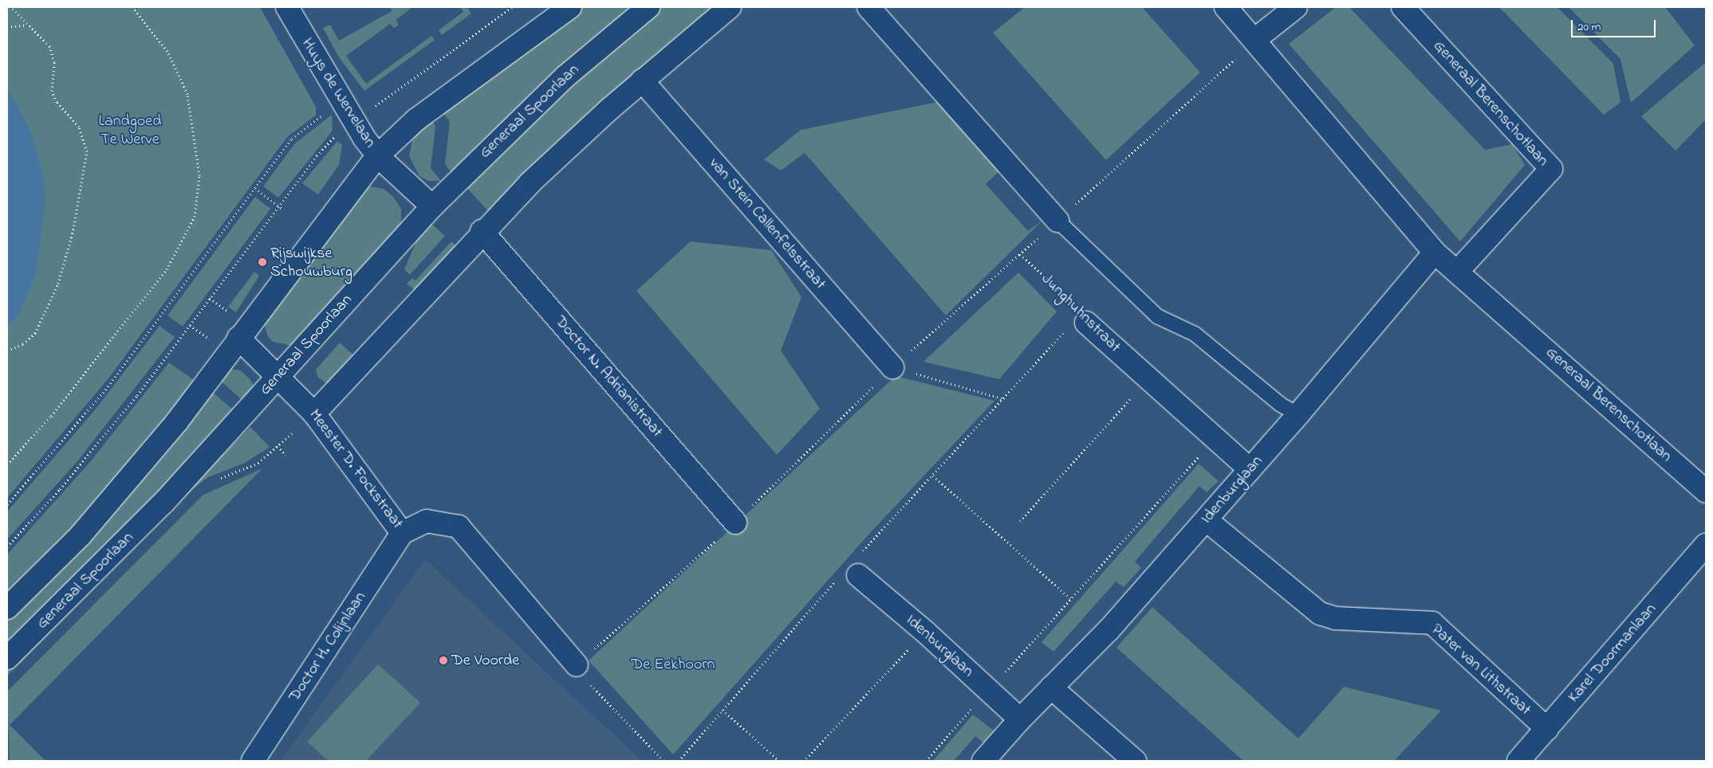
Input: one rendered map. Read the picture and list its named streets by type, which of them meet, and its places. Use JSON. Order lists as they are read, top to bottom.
{
  "streets": {
    "street": [
      "Huys de Wervelaan",
      "Generaal Berenschotlaan",
      "Generaal Spoorlaan",
      "van Stein Callenfelsstraat",
      "Junghuhnstraat",
      "Doctor N. Adrianistraat",
      "Meester D. Fockstraat",
      "Idenburglaan",
      "Doctor H. Colijnlaan",
      "Karel Doormanlaan",
      "Pater van Lithstraat"
    ]
  },
  "crossings": [
    ["Huys de Wervelaan", "Generaal Spoorlaan"],
    ["Generaal Berenschotlaan", "Idenburglaan"],
    ["Generaal Spoorlaan", "Meester D. Fockstraat"],
    ["Junghuhnstraat", "Idenburglaan"],
    ["Meester D. Fockstraat", "Doctor H. Colijnlaan"],
    ["Idenburglaan", "Pater van Lithstraat"],
    ["Karel Doormanlaan", "Pater van Lithstraat"]
  ],
  "parks": ["Landgoed Te Werve", "De Eekhoorn"],
  "places": ["Rijswijkse Schouwburg", "De Voorde"],
  "scale_bar": "20 m"
}
